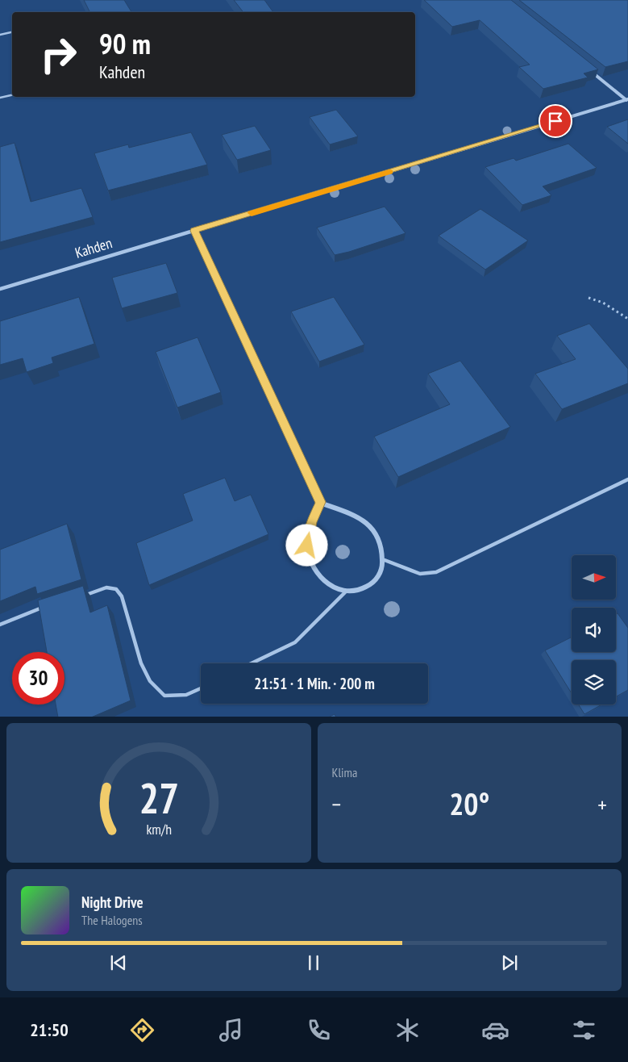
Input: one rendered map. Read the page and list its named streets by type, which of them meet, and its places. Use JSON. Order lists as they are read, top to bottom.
{
  "streets": {
    "street": ["Kahden"]
  },
  "north": "right",
  "page": {
    "turn": ["90 m", "Kahden"],
    "limit": "30",
    "trip": "21:51 · 1 Min. · 200 m",
    "tile": "Klima",
    "heat": ["−", "20°", "+"],
    "song": ["Night Drive", "The Halogens"],
    "tabs": "21:50",
    "gauge": ["27", "km/h"]
  }
}
